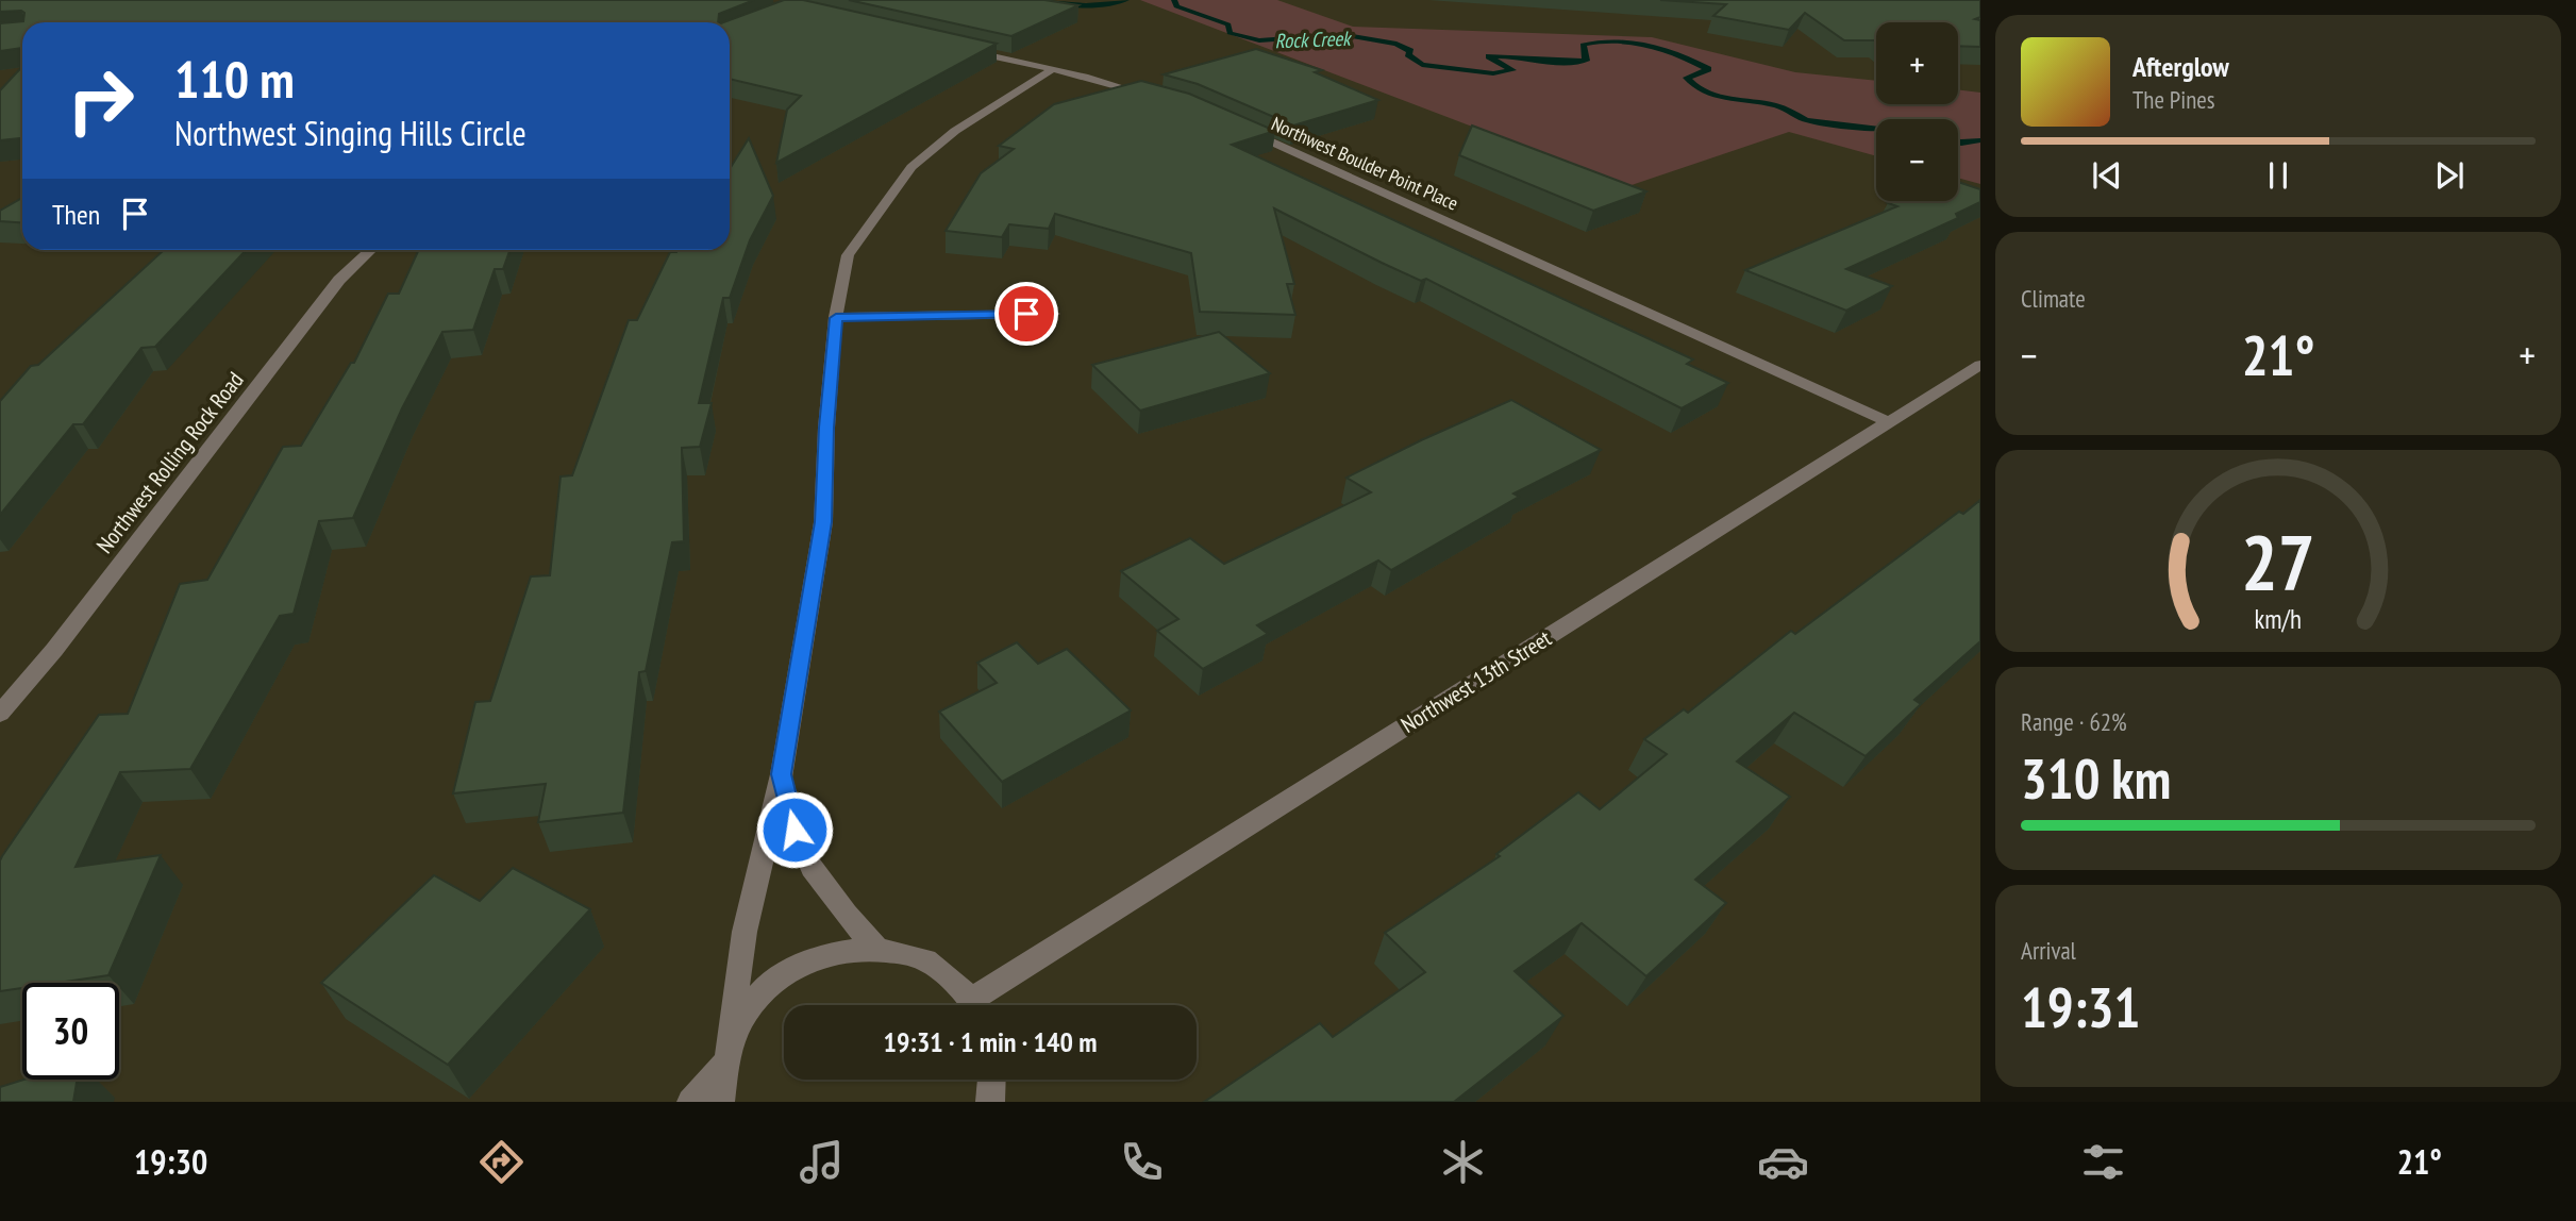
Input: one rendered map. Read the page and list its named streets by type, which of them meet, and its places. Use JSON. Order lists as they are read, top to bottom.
{
  "streets": {
    "street": ["Northwest Boulder Point Place", "Northwest Rolling Rock Road", "Northwest 13th Street"]
  },
  "crossings": [
    ["Northwest Boulder Point Place", "Northwest 13th Street"]
  ],
  "water": ["Rock Creek"],
  "page": {
    "map_buttons": ["+", "−"],
    "turn": ["110 m", "Northwest Singing Hills Circle"],
    "song": ["Afterglow", "The Pines"],
    "then": "Then",
    "tile": [
      "Climate",
      ["Range · 62%", "310 km"],
      ["Arrival", "19:31"]
    ],
    "heat": ["−", "21°", "+"],
    "limit": "30",
    "trip": "19:31 · 1 min · 140 m",
    "tabs": ["19:30", "21°"],
    "gauge": ["27", "km/h"]
  }
}
